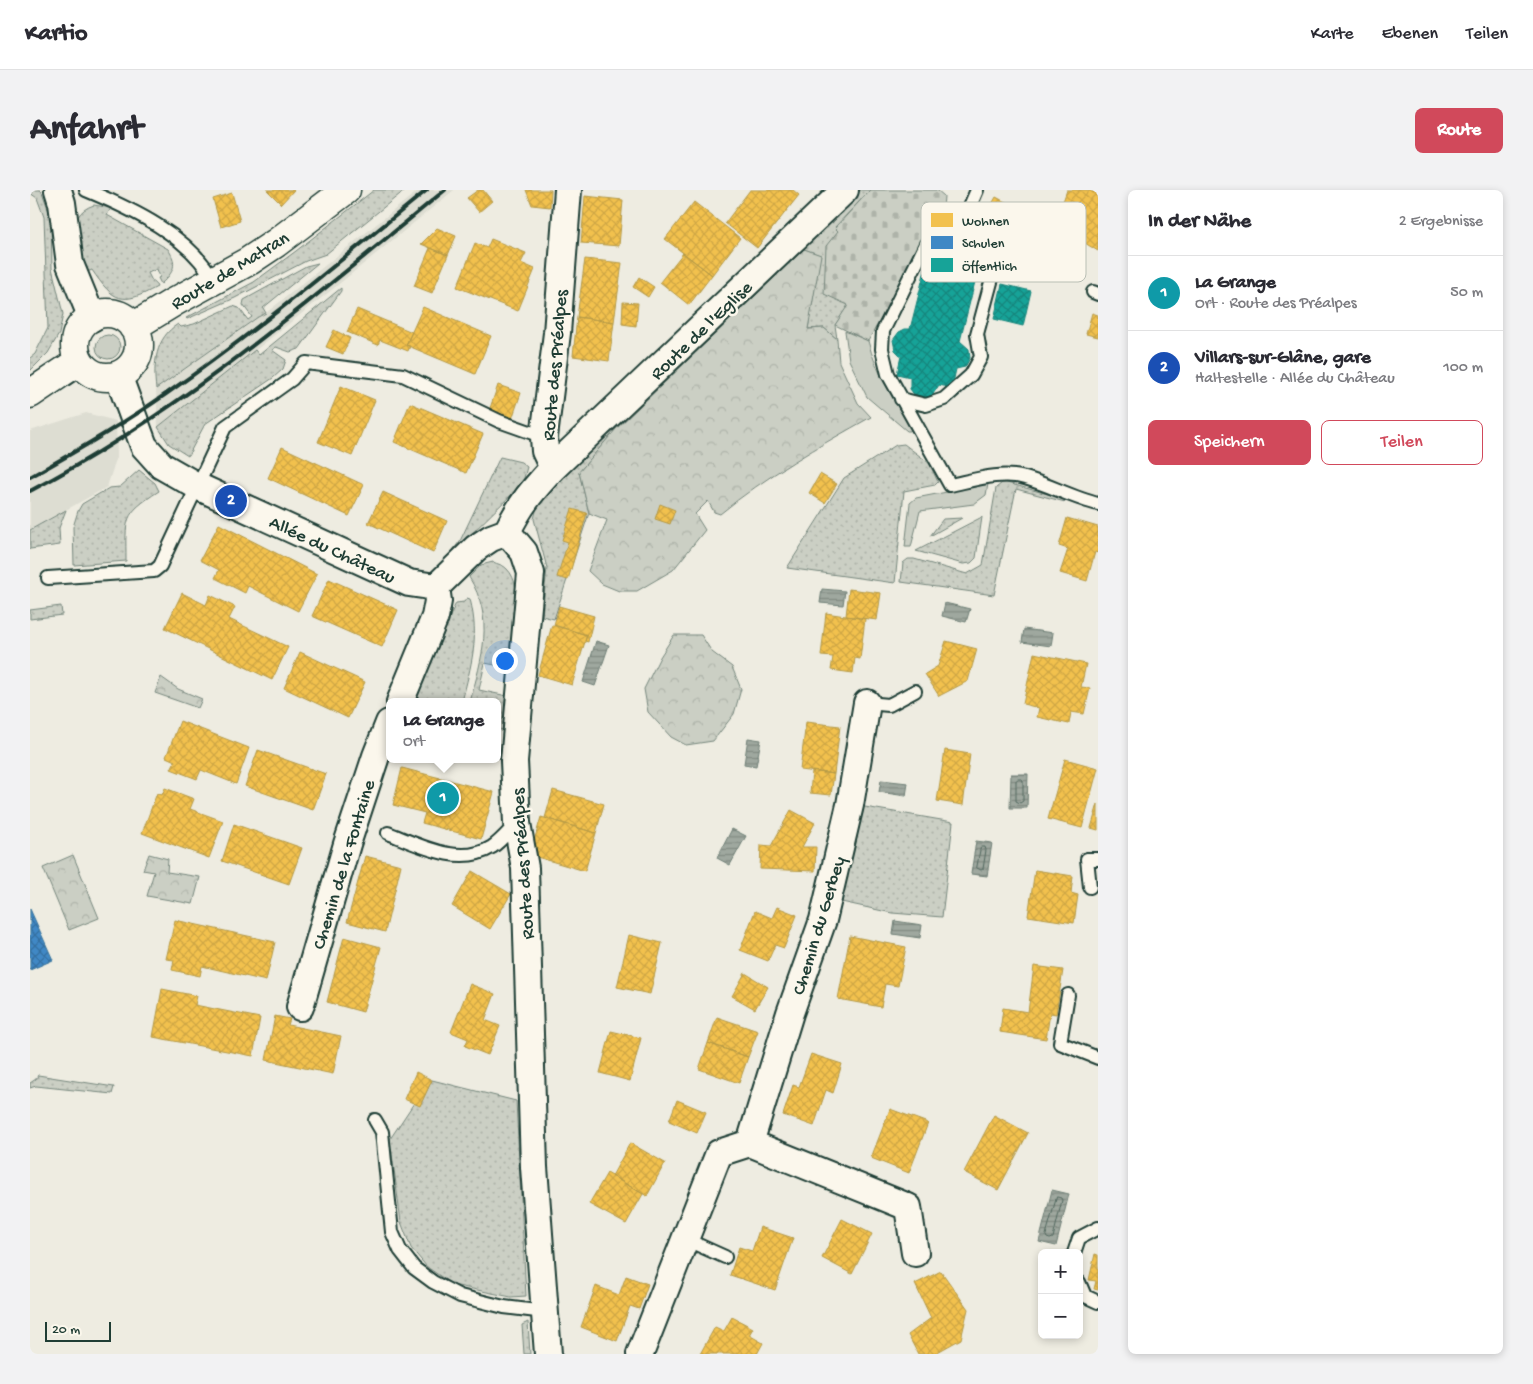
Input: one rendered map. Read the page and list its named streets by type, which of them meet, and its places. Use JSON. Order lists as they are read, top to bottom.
{
  "streets": {
    "main road": ["Route de Matran"],
    "street": [
      "Route de l'Eglise",
      "Route des Préalpes",
      "Allée du Château",
      "Chemin de la Fontaine",
      "Chemin du Gerbey"
    ]
  },
  "crossings": [
    ["Route de Matran", "Allée du Château"],
    ["Route de l'Eglise", "Route des Préalpes"]
  ],
  "legend": ["Wohnen", "Schulen", "Öffentlich"],
  "scale_bar": "20 m",
  "page": {
    "header": "Kartio",
    "nav": ["Karte", "Ebenen", "Teilen"],
    "buttons": [
      "Route",
      ["Speichern", "Teilen"]
    ],
    "title": "Anfahrt",
    "heading": ["In der Nähe", "2 Ergebnisse"],
    "list": [
      {
        "mark": "1",
        "name": "La Grange",
        "note": "Ort · Route des Préalpes",
        "value": "50 m"
      },
      {
        "mark": "2",
        "name": "Villars-sur-Glâne, gare",
        "note": "Haltestelle · Allée du Château",
        "value": "100 m"
      }
    ],
    "pins": ["2", "1"],
    "popup": ["La Grange", "Ort"],
    "map_buttons": ["+", "−"],
    "scale": "20 m"
  }
}
